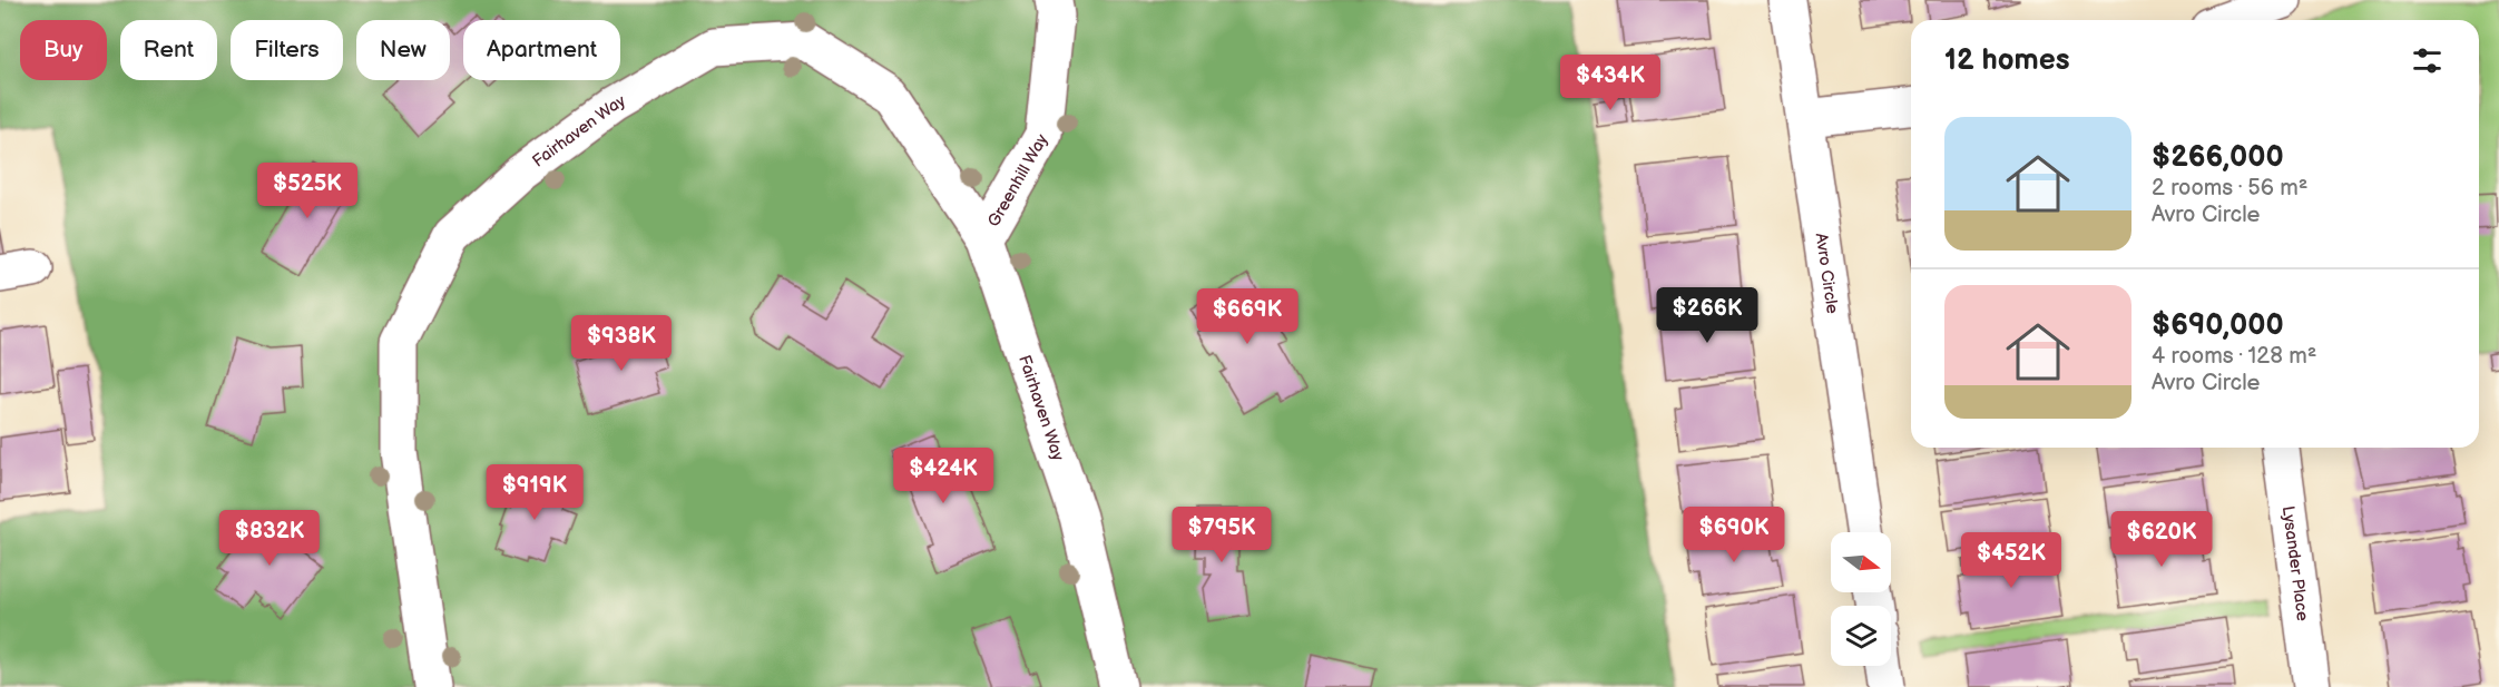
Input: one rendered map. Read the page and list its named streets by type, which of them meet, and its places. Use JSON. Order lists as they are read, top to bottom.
{
  "streets": {
    "street": [
      "Fairhaven Way",
      "Greenhill Way",
      "Avro Circle",
      "Lysander Place"
    ]
  },
  "crossings": [
    ["Fairhaven Way", "Greenhill Way"]
  ],
  "north": "right",
  "page": {
    "chip": [
      "Buy",
      "Rent",
      "Filters",
      "New",
      "Apartment"
    ],
    "heading": "12 homes",
    "price": [
      "$434K",
      "$525K",
      "$266K",
      "$669K",
      "$938K",
      "$424K",
      "$919K",
      "$795K",
      "$690K",
      "$832K",
      "$620K",
      "$452K"
    ],
    "list": [
      {
        "name": "$266,000",
        "note": "2 rooms · 56 m² · Avro Circle"
      },
      {
        "name": "$690,000",
        "note": "4 rooms · 128 m² · Avro Circle"
      }
    ]
  }
}
